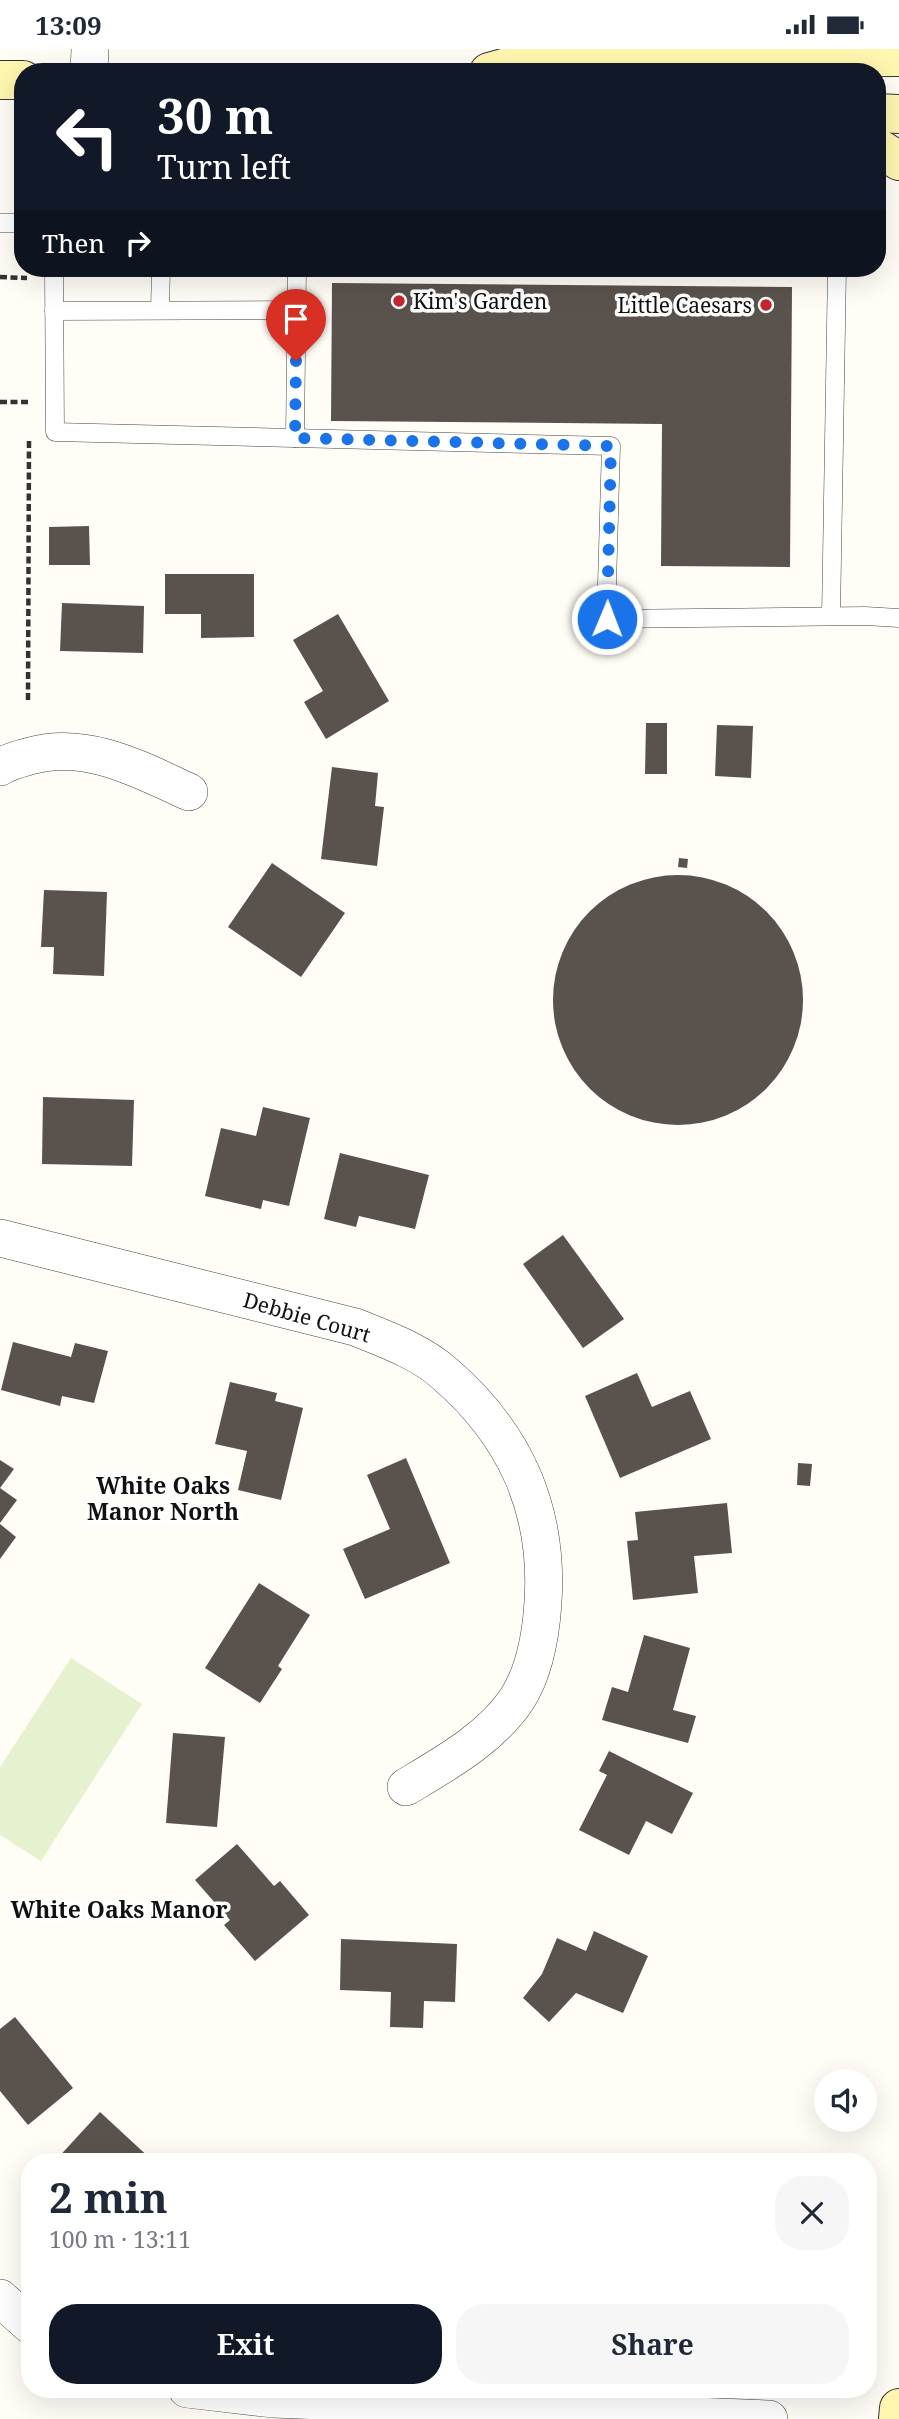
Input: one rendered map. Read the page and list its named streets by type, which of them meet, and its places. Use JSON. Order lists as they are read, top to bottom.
{
  "streets": {
    "street": ["Debbie Court"]
  },
  "districts": ["White Oaks Manor North", "White Oaks Manor"],
  "places": ["Kim's Garden", "Little Caesars"],
  "page": {
    "status": "13:09",
    "turn": ["30 m", "Turn left"],
    "then": "Then",
    "heading": ["2 min", "100 m · 13:11"],
    "buttons": ["Exit", "Share"]
  }
}
